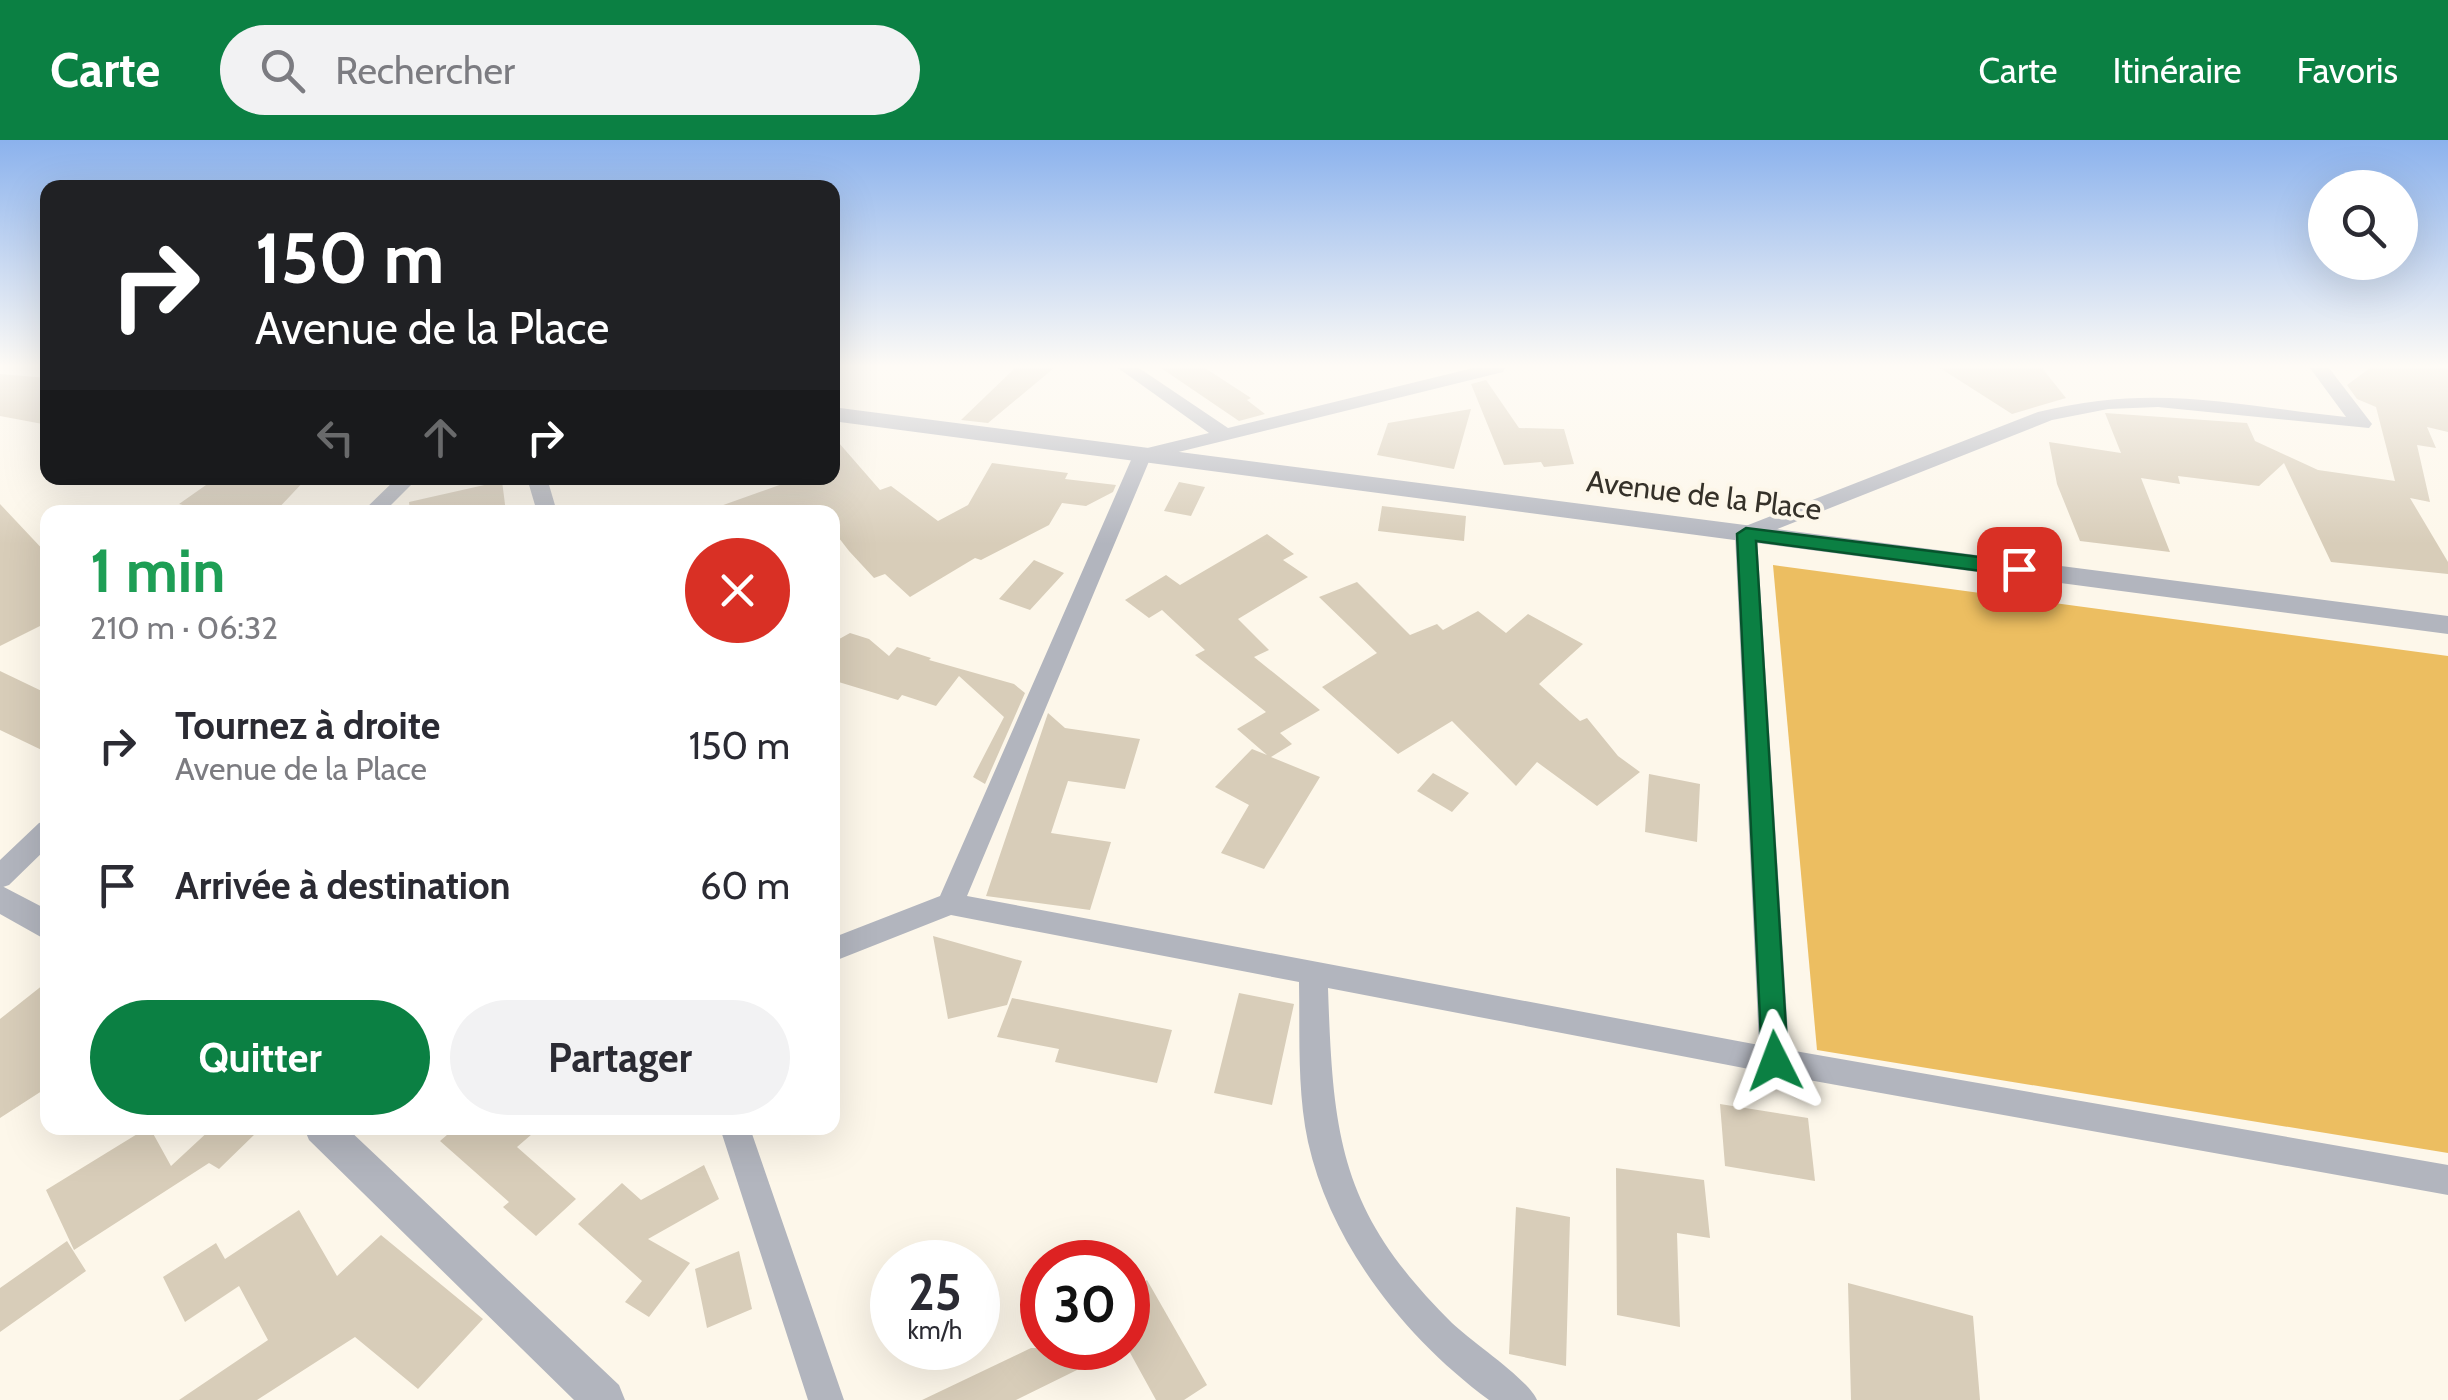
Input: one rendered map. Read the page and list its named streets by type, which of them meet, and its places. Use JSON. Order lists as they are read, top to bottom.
{
  "streets": {
    "street": ["Avenue de la Place"]
  },
  "page": {
    "header": "Carte",
    "search": "Rechercher",
    "nav": ["Carte", "Itinéraire", "Favoris"],
    "turn": ["150 m", "Avenue de la Place"],
    "heading": ["1 min", "210 m · 06:32"],
    "list": [
      {
        "name": "Tournez à droite",
        "note": "Avenue de la Place",
        "value": "150 m"
      },
      {
        "name": "Arrivée à destination",
        "value": "60 m"
      }
    ],
    "buttons": ["Quitter", "Partager"],
    "speed": "25 km/h",
    "limit": "30"
  }
}
